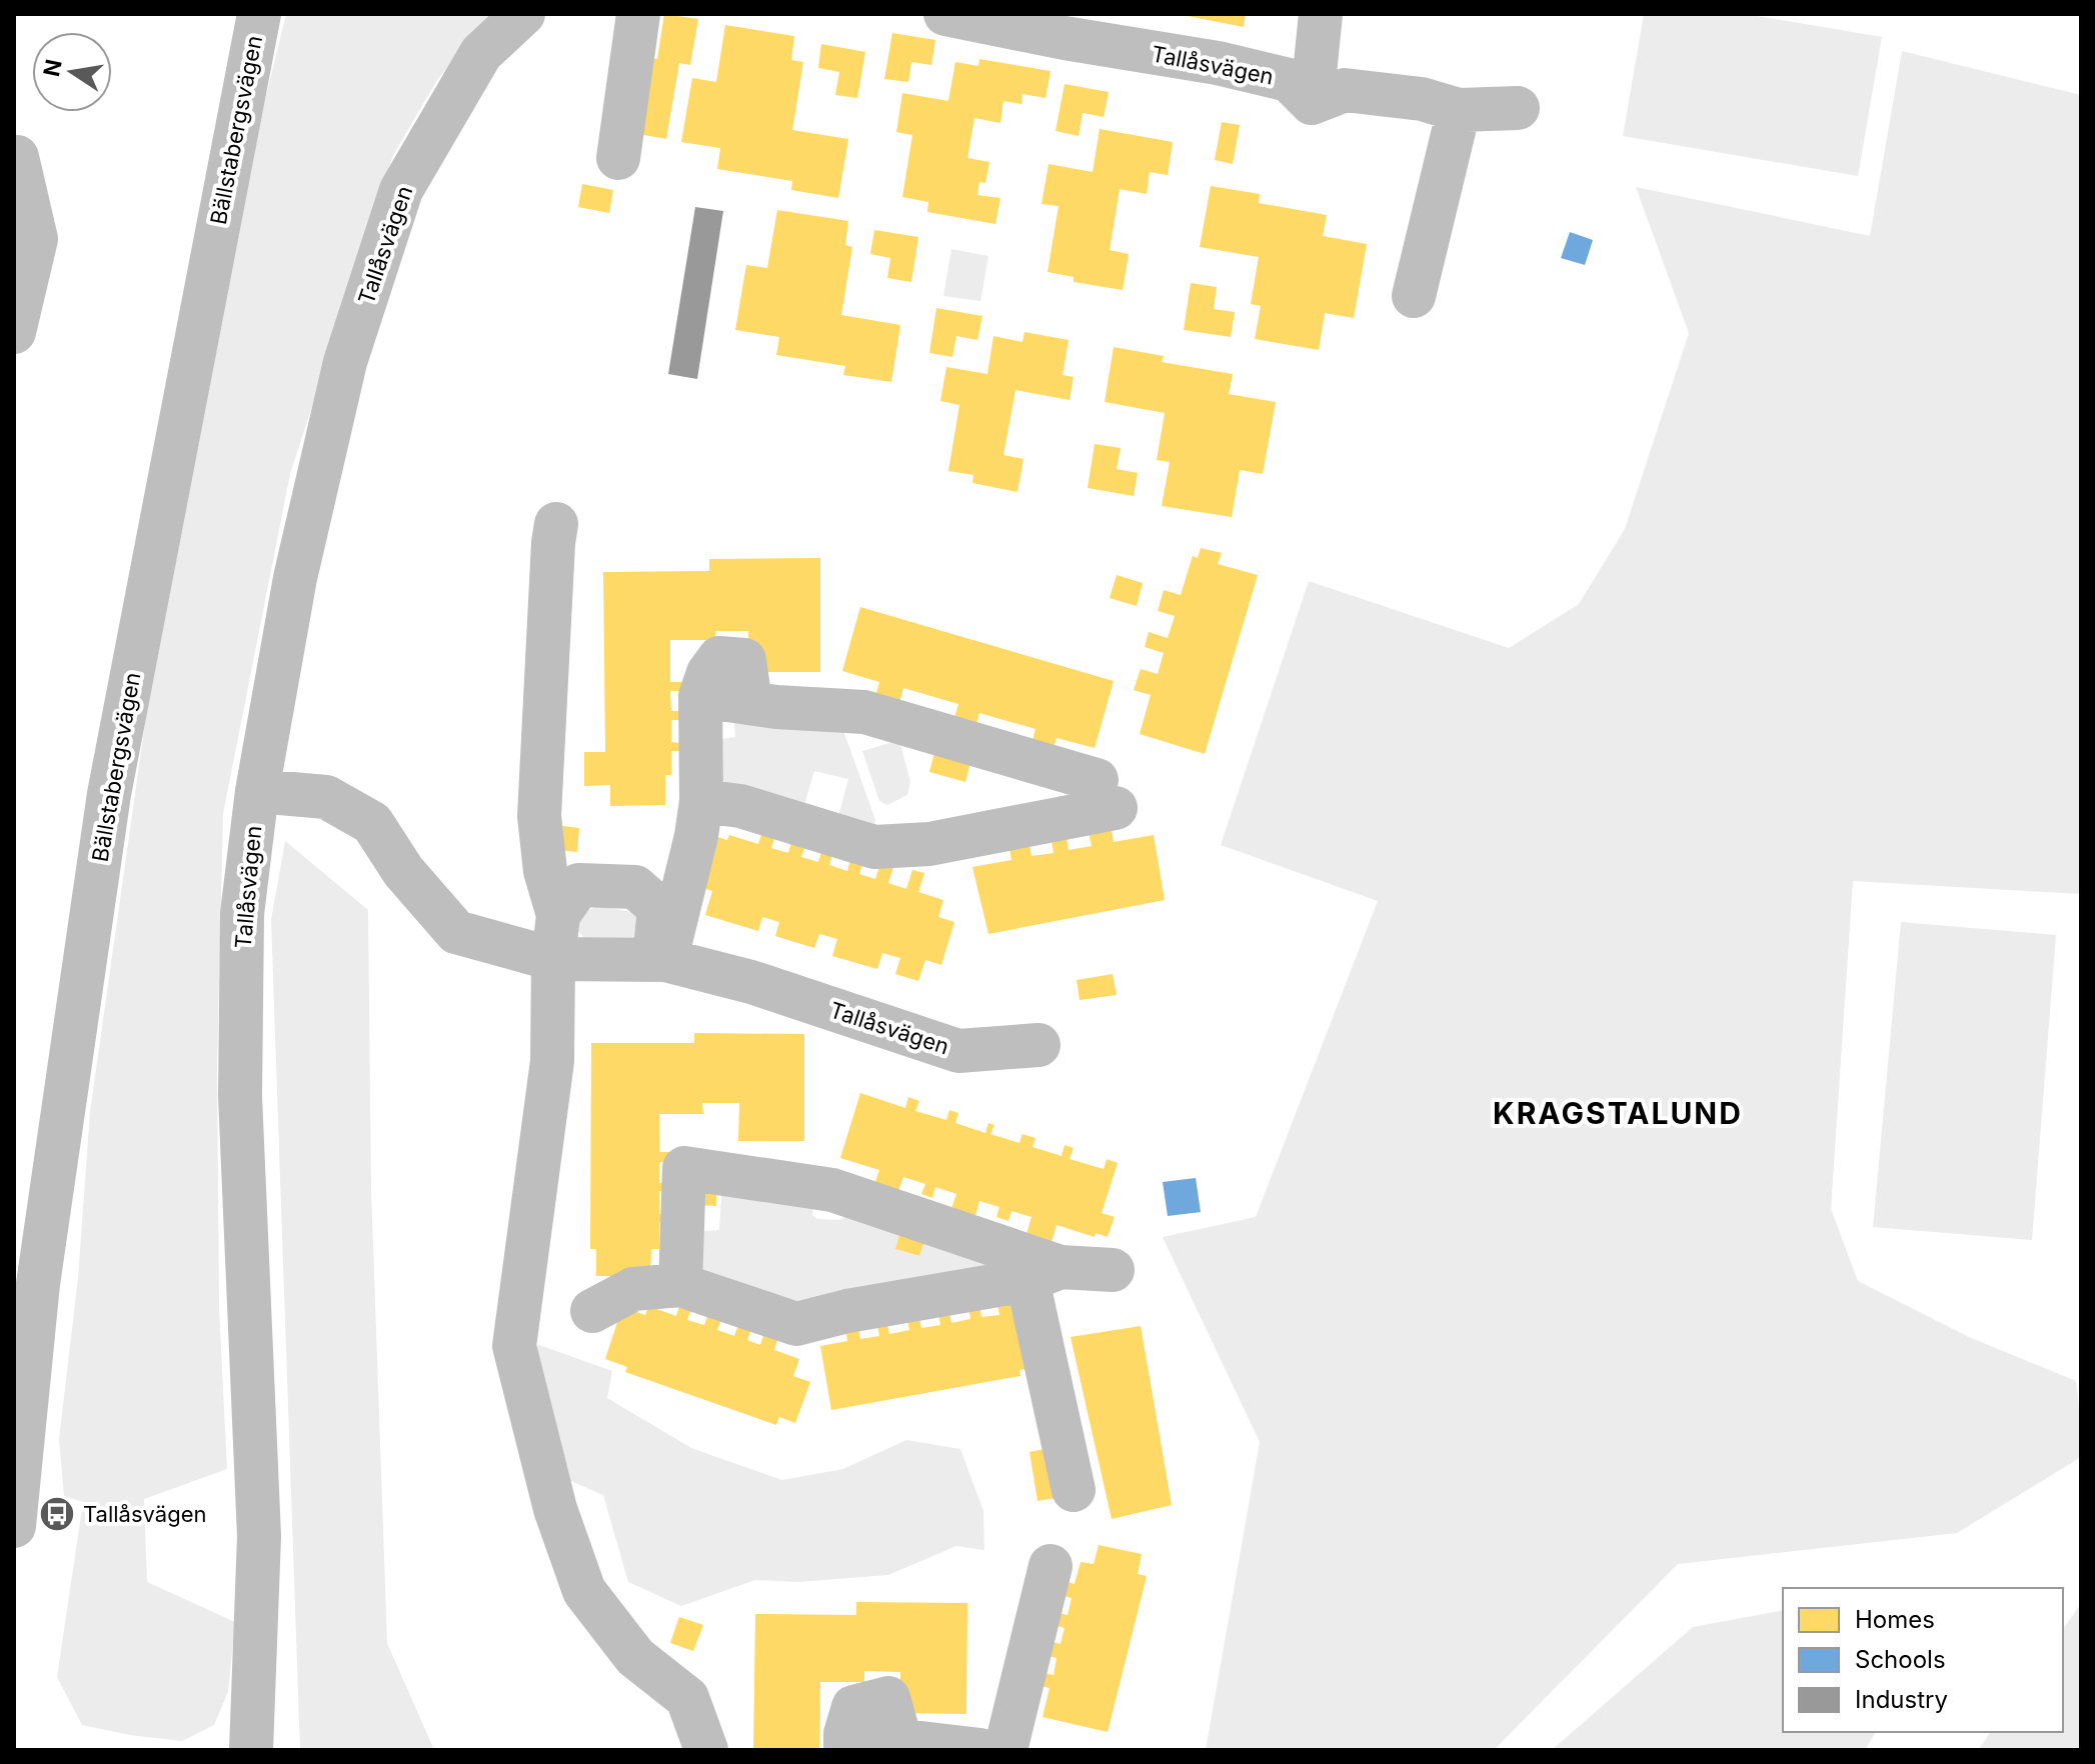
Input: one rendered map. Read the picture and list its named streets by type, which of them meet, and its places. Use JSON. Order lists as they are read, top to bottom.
{
  "streets": {
    "street": ["Tallåsvägen", "Bällstabergsvägen"]
  },
  "districts": ["KRAGSTALUND"],
  "places": {
    "bus stop": ["Tallåsvägen"]
  },
  "legend": ["Homes", "Schools", "Industry"],
  "north": "left"
}
